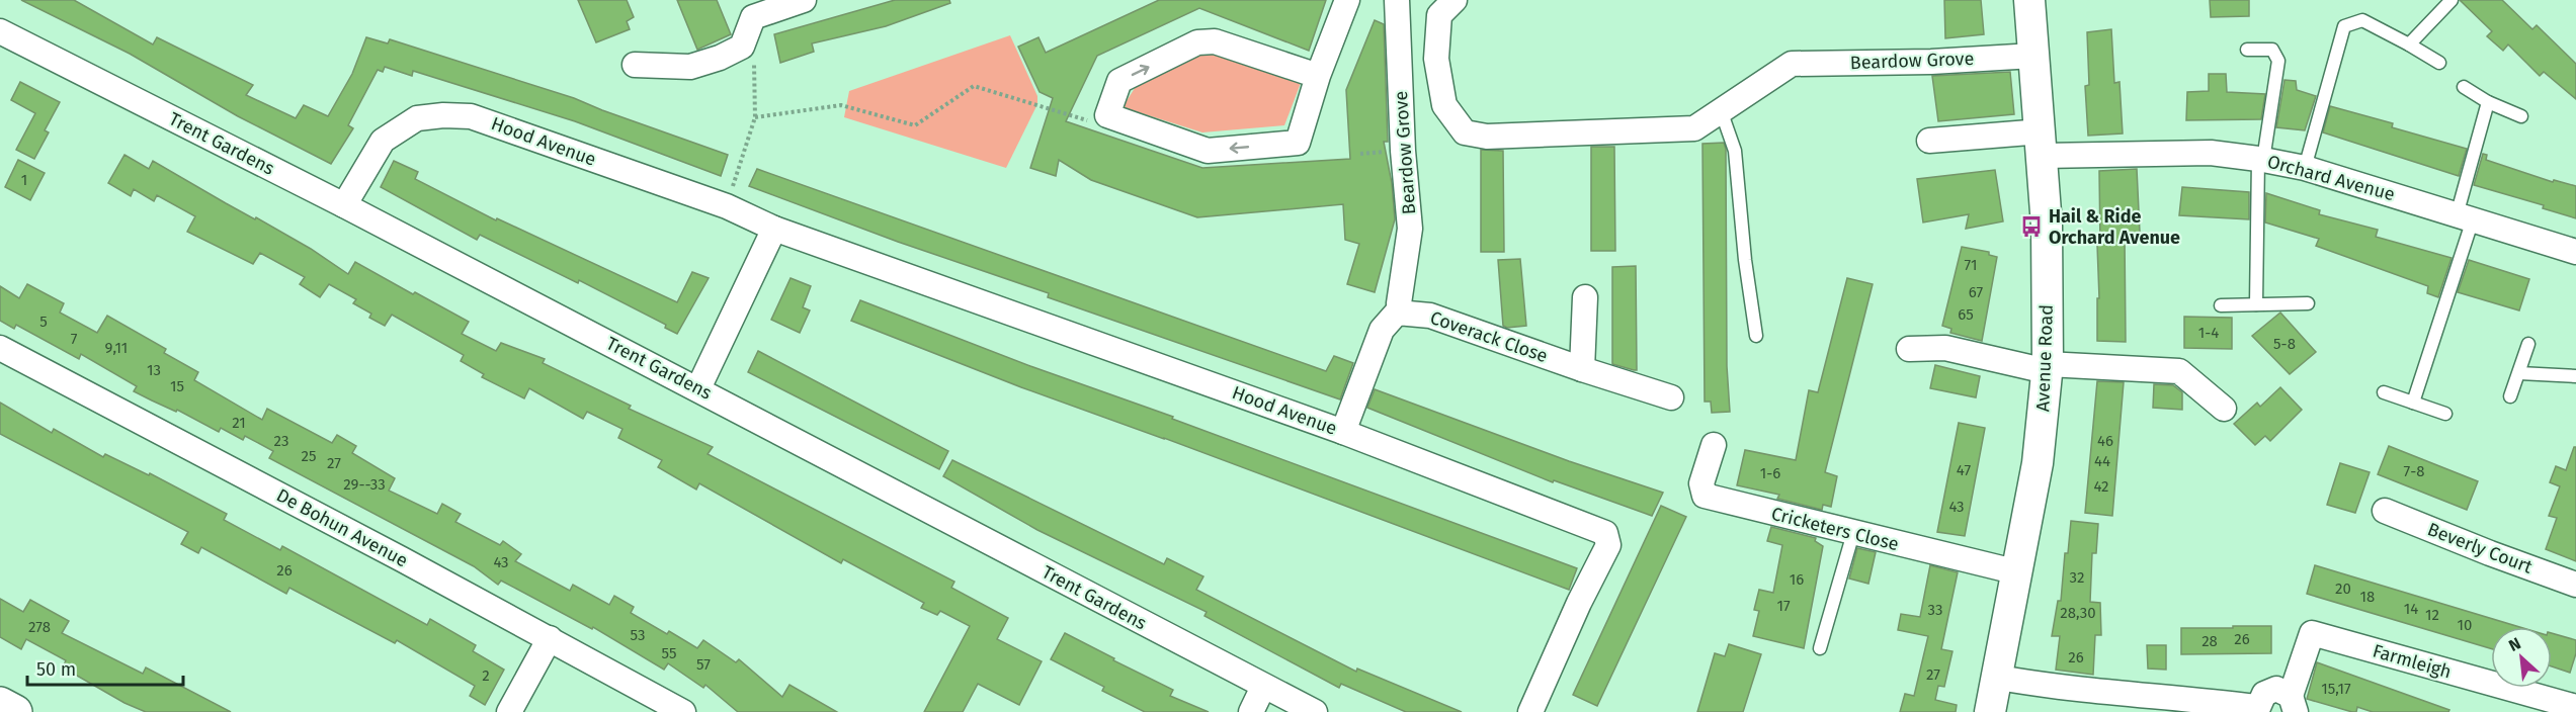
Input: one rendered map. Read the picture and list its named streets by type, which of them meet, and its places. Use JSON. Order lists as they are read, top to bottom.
{
  "streets": {
    "street": [
      "Beardow Grove",
      "Hood Avenue",
      "Trent Gardens",
      "Orchard Avenue",
      "Coverack Close",
      "Avenue Road",
      "De Bohun Avenue",
      "Cricketers Close",
      "Beverly Court",
      "Farmleigh"
    ]
  },
  "crossings": [
    ["Beardow Grove", "Coverack Close"],
    ["Beardow Grove", "Avenue Road"],
    ["Hood Avenue", "Trent Gardens"],
    ["Orchard Avenue", "Avenue Road"],
    ["Avenue Road", "Cricketers Close"],
    ["Avenue Road", "Farmleigh"]
  ],
  "places": {
    "bus stop": ["Hail & Ride Orchard Avenue"]
  },
  "house_numbers": [
    "1",
    "71",
    "67",
    "65",
    "5",
    "1-4",
    "7",
    "5-8",
    "9,11",
    "13",
    "15",
    "21",
    "23",
    "46",
    "25",
    "44",
    "27",
    "47",
    "7-8",
    "1-6",
    "29--33",
    "42",
    "43",
    "43",
    "26",
    "32",
    "16",
    "20",
    "18",
    "17",
    "14",
    "33",
    "28,30",
    "12",
    "10",
    "278",
    "53",
    "26",
    "28",
    "55",
    "26",
    "57",
    "27",
    "2",
    "15,17"
  ],
  "scale_bar": "50 m",
  "north": "top left"
}
